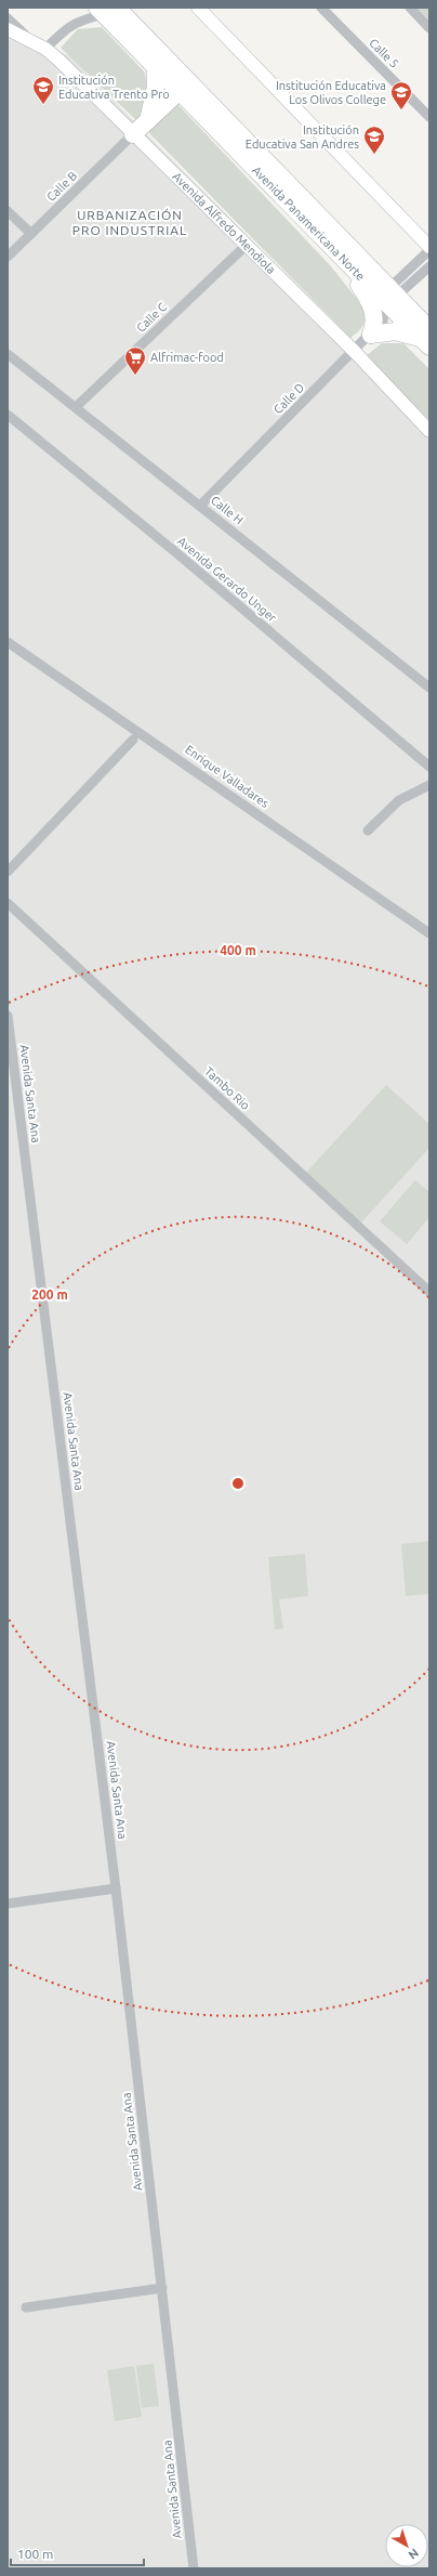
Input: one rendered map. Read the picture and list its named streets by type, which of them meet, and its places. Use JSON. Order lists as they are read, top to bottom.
{
  "streets": {
    "highway": ["Avenida Panamericana Norte"],
    "street": [
      "Calle 5",
      "Calle B",
      "Avenida Alfredo Mendiola",
      "Calle C",
      "Calle D",
      "Calle H",
      "Avenida Gerardo Unger",
      "Enrique Valladares",
      "Tambo Rio",
      "Avenida Santa Ana"
    ]
  },
  "crossings": [
    ["Calle B", "Avenida Alfredo Mendiola"],
    ["Avenida Alfredo Mendiola", "Calle C"],
    ["Avenida Alfredo Mendiola", "Calle D"],
    ["Avenida Panamericana Norte", "Calle D"],
    ["Calle C", "Calle H"],
    ["Calle D", "Calle H"]
  ],
  "districts": ["URBANIZACIÓN PRO INDUSTRIAL"],
  "places": {
    "school or university": ["Institución Educativa Trento Pro", "Institución Educativa Los Olivos College", "Institución Educativa San Andres"],
    "supermarket": ["Alfrimac-food"]
  },
  "scale_bar": "100 m",
  "north": "bottom right",
  "rings": ["400 m", "200 m"]
}
